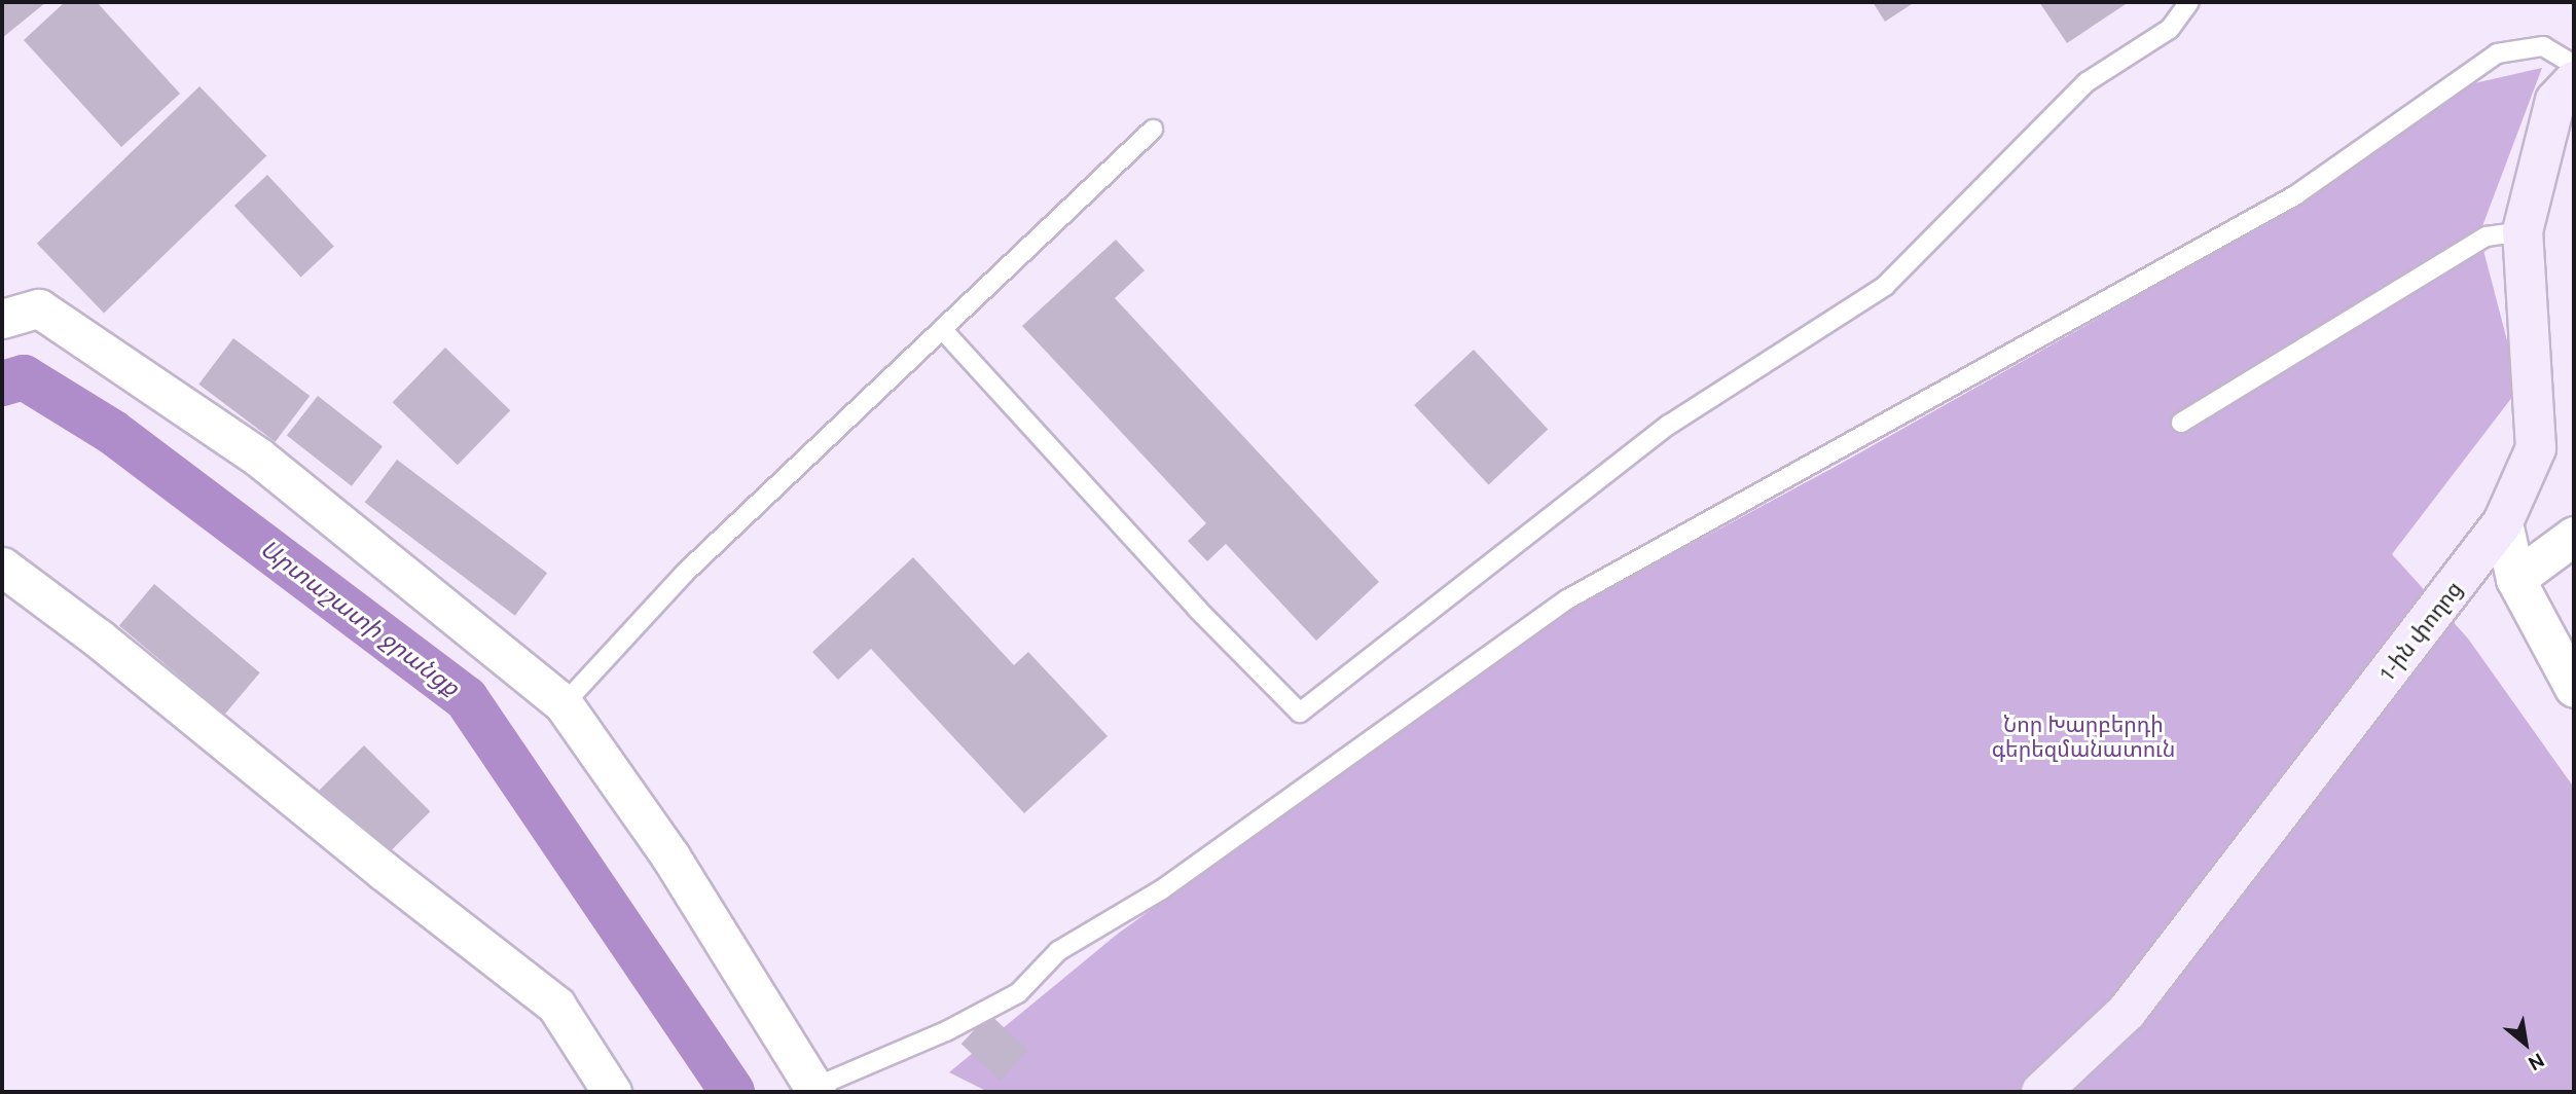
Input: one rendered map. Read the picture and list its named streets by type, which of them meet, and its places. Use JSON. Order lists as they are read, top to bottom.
{
  "streets": {
    "main road": ["1-ին փողոց"]
  },
  "water": ["Արտաշատի ջրանցք"],
  "parks": ["Նոր Խարբերդի գերեզմանատուն"],
  "north": "bottom right"
}
